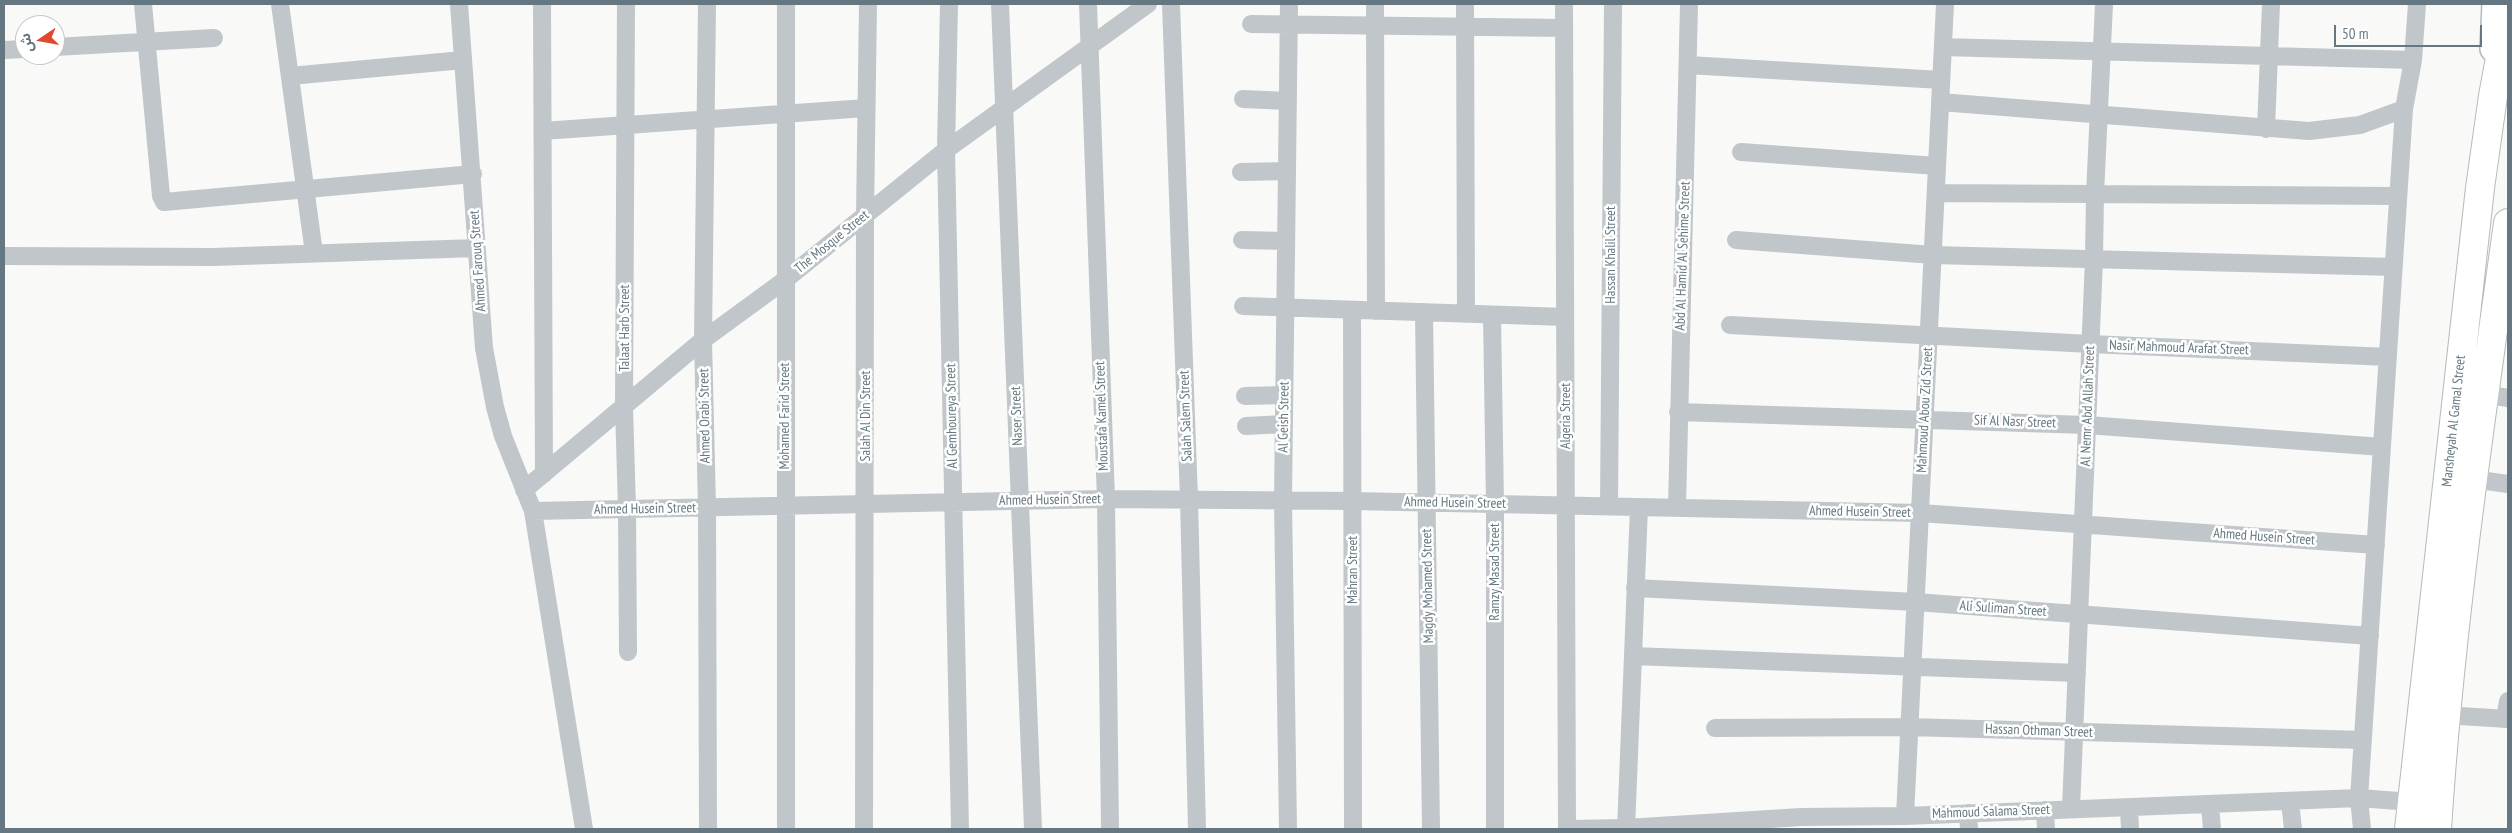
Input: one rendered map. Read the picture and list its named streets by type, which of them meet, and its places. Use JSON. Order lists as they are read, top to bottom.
{
  "streets": {
    "main road": ["Mansheyah Al Gamal Street"],
    "street": [
      "The Mosque Street",
      "Hassan Khalil Street",
      "Abd Al Hamid Al Sehime Street",
      "Ahmed Farouq Street",
      "Talaat Harb Street",
      "Nasir Mahmoud Arafat Street",
      "Al Nemr Abd Allah Street",
      "Mahmoud Abou Zid Street",
      "Ahmed Orabi Street",
      "Mohamed Farid Street",
      "Salah Al Din Street",
      "Al Gemhoureya Street",
      "Naser Street",
      "Moustafa Kamel Street",
      "Salah Salem Street",
      "Algeria Street",
      "Al Geish Street",
      "Sif Al Nasr Street",
      "Ahmed Husein Street",
      "Mahran Street",
      "Ramzy Masad Street",
      "Magdy Mohamed Street",
      "Ali Suliman Street",
      "Hassan Othman Street",
      "Mahmoud Salama Street"
    ]
  },
  "crossings": [
    ["The Mosque Street", "Ahmed Farouq Street"],
    ["The Mosque Street", "Talaat Harb Street"],
    ["The Mosque Street", "Ahmed Orabi Street"],
    ["The Mosque Street", "Mohamed Farid Street"],
    ["The Mosque Street", "Salah Al Din Street"],
    ["The Mosque Street", "Al Gemhoureya Street"],
    ["The Mosque Street", "Naser Street"],
    ["The Mosque Street", "Moustafa Kamel Street"],
    ["Hassan Khalil Street", "Ahmed Husein Street"],
    ["Abd Al Hamid Al Sehime Street", "Sif Al Nasr Street"],
    ["Abd Al Hamid Al Sehime Street", "Ahmed Husein Street"],
    ["Ahmed Farouq Street", "Ahmed Husein Street"],
    ["Talaat Harb Street", "Ahmed Husein Street"],
    ["Nasir Mahmoud Arafat Street", "Al Nemr Abd Allah Street"],
    ["Nasir Mahmoud Arafat Street", "Mahmoud Abou Zid Street"],
    ["Al Nemr Abd Allah Street", "Sif Al Nasr Street"],
    ["Al Nemr Abd Allah Street", "Ahmed Husein Street"],
    ["Al Nemr Abd Allah Street", "Ali Suliman Street"],
    ["Al Nemr Abd Allah Street", "Hassan Othman Street"],
    ["Al Nemr Abd Allah Street", "Mahmoud Salama Street"],
    ["Mahmoud Abou Zid Street", "Sif Al Nasr Street"],
    ["Mahmoud Abou Zid Street", "Ahmed Husein Street"],
    ["Mahmoud Abou Zid Street", "Ali Suliman Street"],
    ["Mahmoud Abou Zid Street", "Hassan Othman Street"],
    ["Mahmoud Abou Zid Street", "Mahmoud Salama Street"],
    ["Ahmed Orabi Street", "Ahmed Husein Street"],
    ["Mohamed Farid Street", "Ahmed Husein Street"],
    ["Salah Al Din Street", "Ahmed Husein Street"],
    ["Al Gemhoureya Street", "Ahmed Husein Street"],
    ["Naser Street", "Ahmed Husein Street"],
    ["Moustafa Kamel Street", "Ahmed Husein Street"],
    ["Salah Salem Street", "Ahmed Husein Street"],
    ["Algeria Street", "Ahmed Husein Street"],
    ["Algeria Street", "Mahmoud Salama Street"],
    ["Al Geish Street", "Ahmed Husein Street"],
    ["Mansheyah Al Gamal Street", "Mahmoud Salama Street"],
    ["Ahmed Husein Street", "Mahran Street"],
    ["Ahmed Husein Street", "Ramzy Masad Street"],
    ["Ahmed Husein Street", "Magdy Mohamed Street"]
  ],
  "scale_bar": "50 m",
  "north": "left"
}
